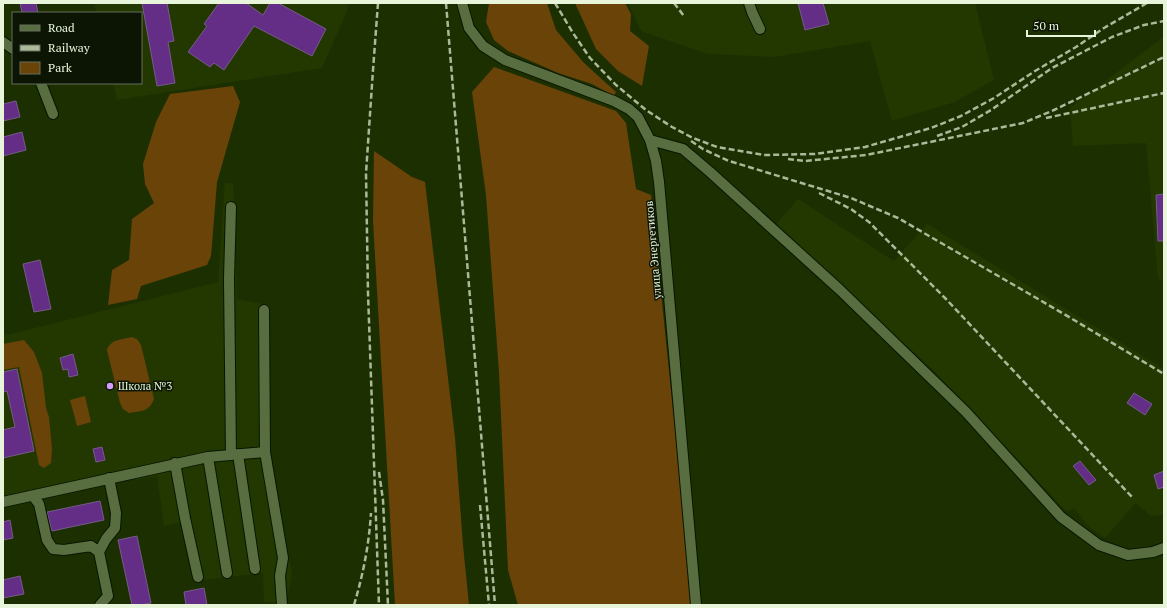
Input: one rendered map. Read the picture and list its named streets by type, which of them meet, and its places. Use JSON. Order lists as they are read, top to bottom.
{
  "streets": {
    "street": ["улица Энергетиков"]
  },
  "places": ["Школа №3"],
  "legend": ["Road", "Railway", "Park"],
  "scale_bar": "50 m"
}
